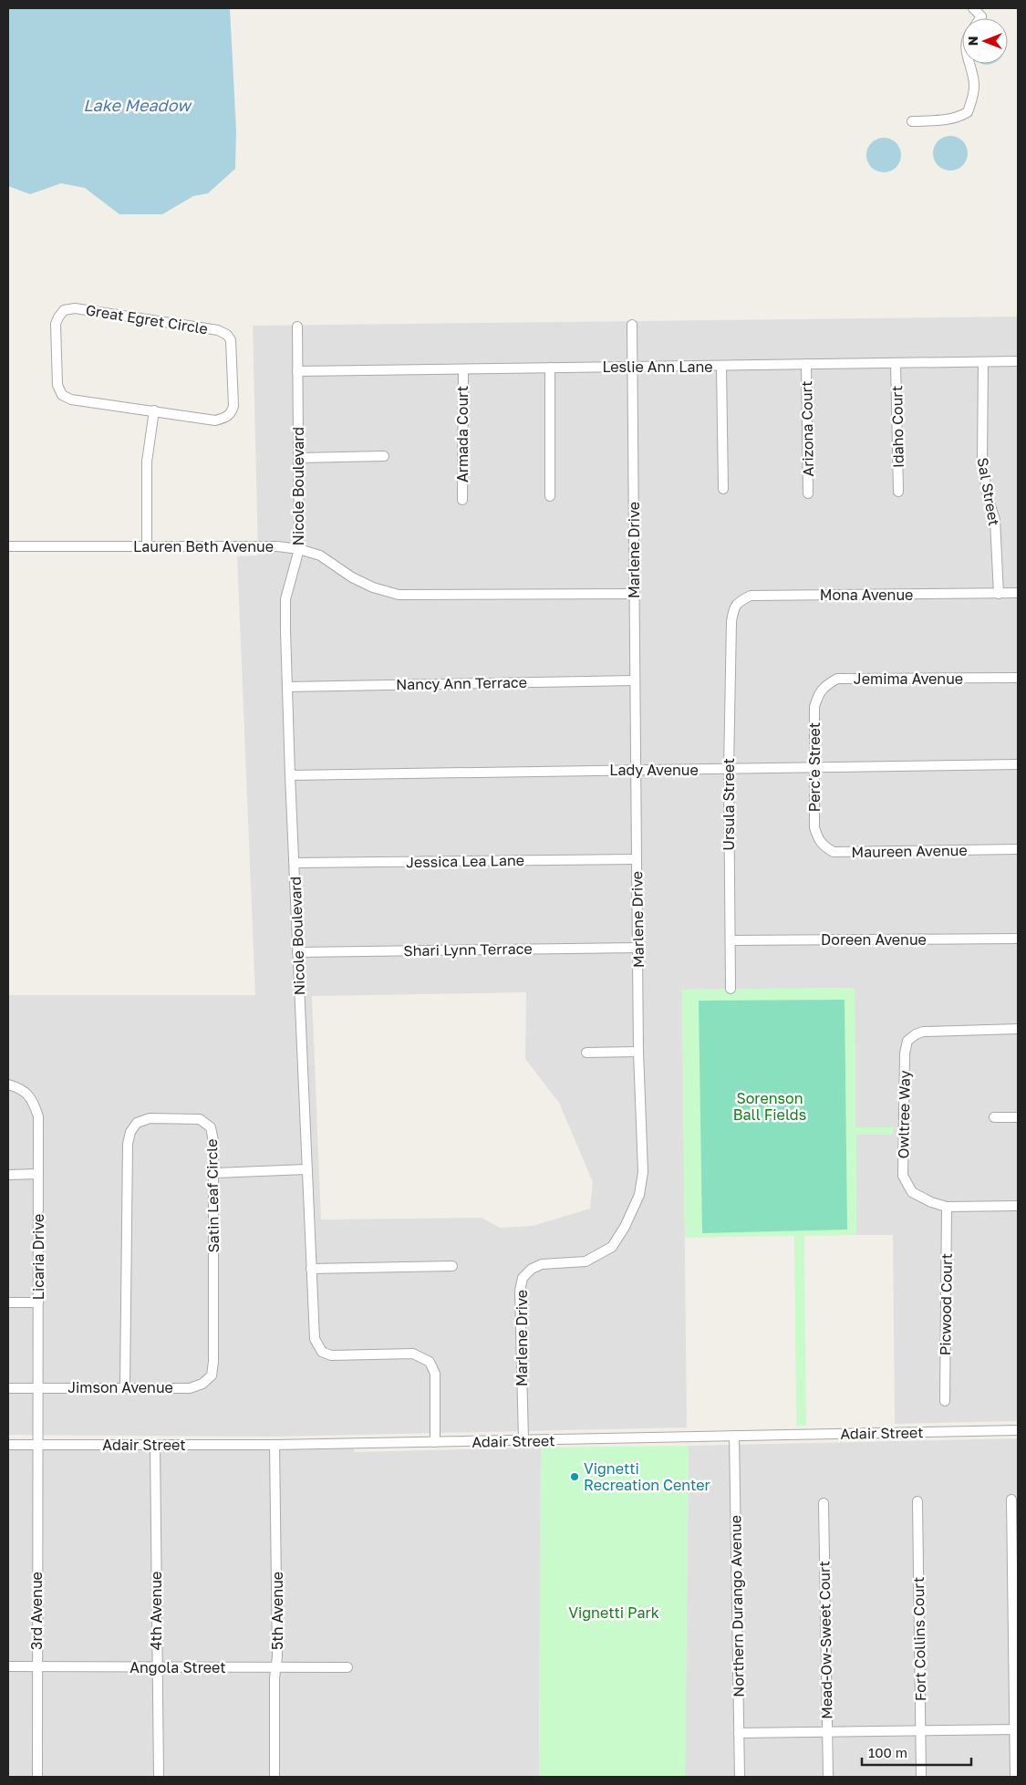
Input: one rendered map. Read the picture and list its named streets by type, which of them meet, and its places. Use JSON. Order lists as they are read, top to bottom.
{
  "streets": {
    "street": [
      "Great Egret Circle",
      "Leslie Ann Lane",
      "Idaho Court",
      "Arizona Court",
      "Armada Court",
      "Nicole Boulevard",
      "Sal Street",
      "Lauren Beth Avenue",
      "Marlene Drive",
      "Mona Avenue",
      "Jemima Avenue",
      "Nancy Ann Terrace",
      "Perc'e Street",
      "Lady Avenue",
      "Ursula Street",
      "Maureen Avenue",
      "Jessica Lea Lane",
      "Doreen Avenue",
      "Shari Lynn Terrace",
      "Owltree Way",
      "Satin Leaf Circle",
      "Licaria Drive",
      "Picwood Court",
      "Jimson Avenue",
      "Adair Street",
      "Northern Durango Avenue",
      "3rd Avenue",
      "4th Avenue",
      "5th Avenue",
      "Fort Collins Court",
      "Mead-Ow-Sweet Court",
      "Angola Street"
    ]
  },
  "crossings": [
    ["Leslie Ann Lane", "Idaho Court"],
    ["Leslie Ann Lane", "Arizona Court"],
    ["Leslie Ann Lane", "Armada Court"],
    ["Leslie Ann Lane", "Nicole Boulevard"],
    ["Leslie Ann Lane", "Sal Street"],
    ["Leslie Ann Lane", "Marlene Drive"],
    ["Nicole Boulevard", "Lauren Beth Avenue"],
    ["Nicole Boulevard", "Nancy Ann Terrace"],
    ["Nicole Boulevard", "Lady Avenue"],
    ["Nicole Boulevard", "Jessica Lea Lane"],
    ["Nicole Boulevard", "Shari Lynn Terrace"],
    ["Nicole Boulevard", "Adair Street"],
    ["Sal Street", "Mona Avenue"],
    ["Lauren Beth Avenue", "Marlene Drive"],
    ["Marlene Drive", "Nancy Ann Terrace"],
    ["Marlene Drive", "Lady Avenue"],
    ["Marlene Drive", "Jessica Lea Lane"],
    ["Marlene Drive", "Shari Lynn Terrace"],
    ["Marlene Drive", "Adair Street"],
    ["Mona Avenue", "Ursula Street"],
    ["Jemima Avenue", "Perc'e Street"],
    ["Perc'e Street", "Lady Avenue"],
    ["Perc'e Street", "Maureen Avenue"],
    ["Lady Avenue", "Ursula Street"],
    ["Ursula Street", "Doreen Avenue"],
    ["Owltree Way", "Picwood Court"],
    ["Satin Leaf Circle", "Jimson Avenue"],
    ["Licaria Drive", "Jimson Avenue"],
    ["Licaria Drive", "Adair Street"],
    ["Licaria Drive", "3rd Avenue"],
    ["Adair Street", "Northern Durango Avenue"],
    ["Adair Street", "3rd Avenue"],
    ["Adair Street", "4th Avenue"],
    ["Adair Street", "5th Avenue"],
    ["3rd Avenue", "Angola Street"],
    ["4th Avenue", "Angola Street"],
    ["5th Avenue", "Angola Street"]
  ],
  "water": ["Lake Meadow"],
  "parks": ["Sorenson Ball Fields", "Vignetti Park"],
  "places": ["Vignetti Recreation Center"],
  "scale_bar": "100 m",
  "north": "left"
}
